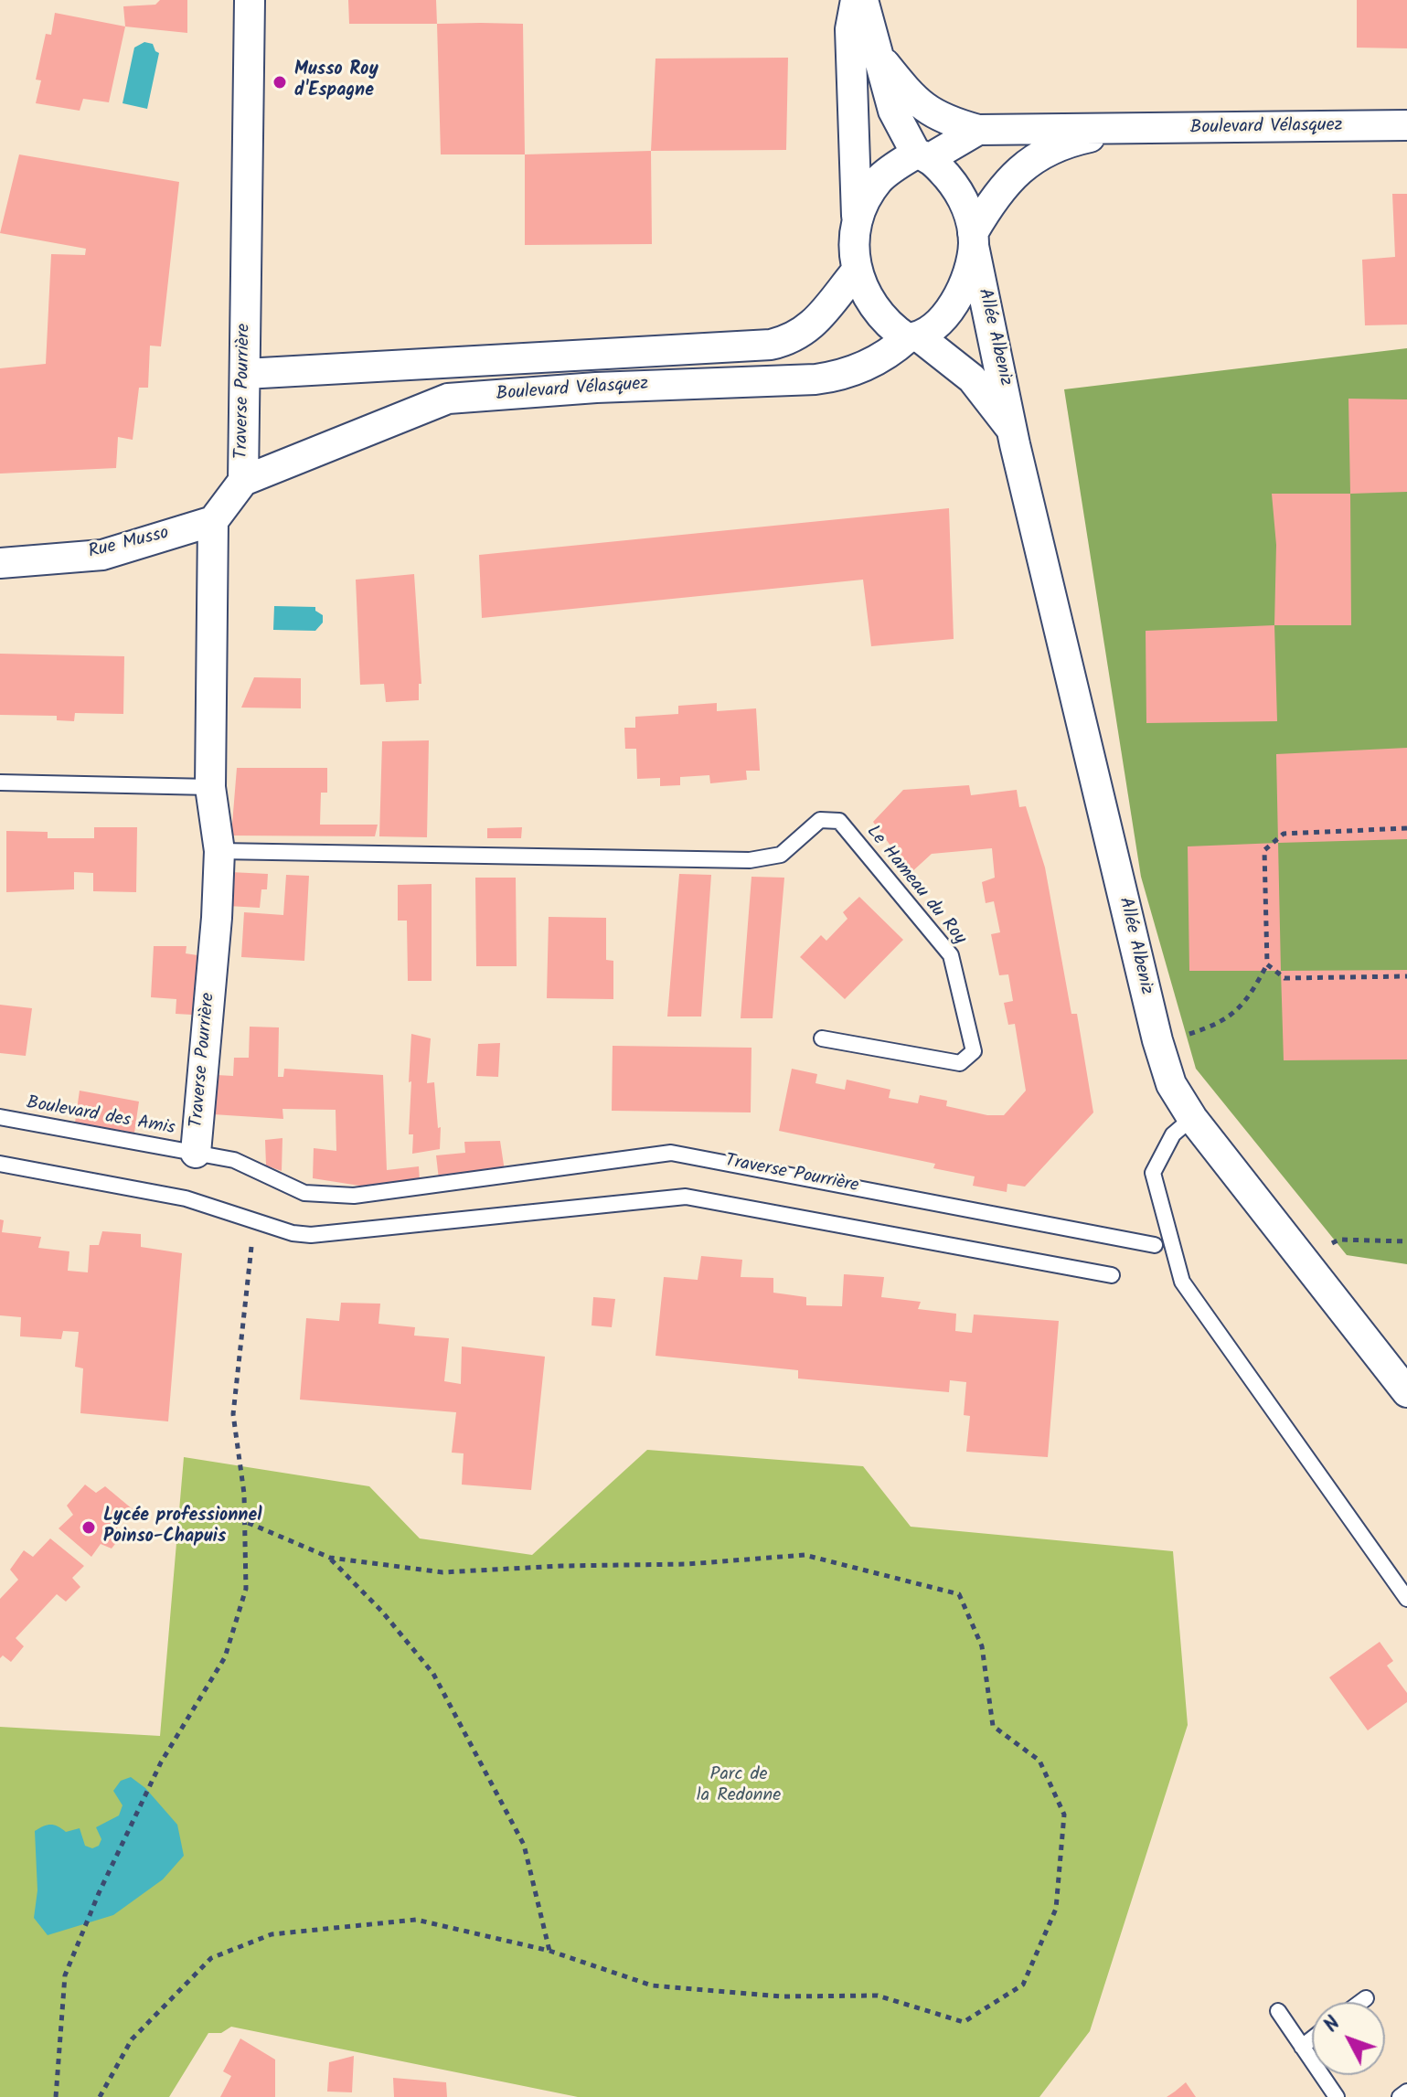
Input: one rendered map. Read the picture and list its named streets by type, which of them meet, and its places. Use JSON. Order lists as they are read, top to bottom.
{
  "streets": {
    "street": [
      "Boulevard Vélasquez",
      "Allée Albeniz",
      "Traverse Pourrière",
      "Rue Musso"
    ],
    "lane": ["Le Hameau du Roy", "Boulevard des Amis"]
  },
  "crossings": [
    ["Boulevard Vélasquez", "Allée Albeniz"],
    ["Boulevard Vélasquez", "Traverse Pourrière"],
    ["Traverse Pourrière", "Rue Musso"],
    ["Traverse Pourrière", "Le Hameau du Roy"],
    ["Traverse Pourrière", "Boulevard des Amis"]
  ],
  "parks": ["Parc de la Redonne"],
  "places": ["Musso Roy d'Espagne", "Lycée professionnel Poinso-Chapuis"],
  "north": "top left"
}
